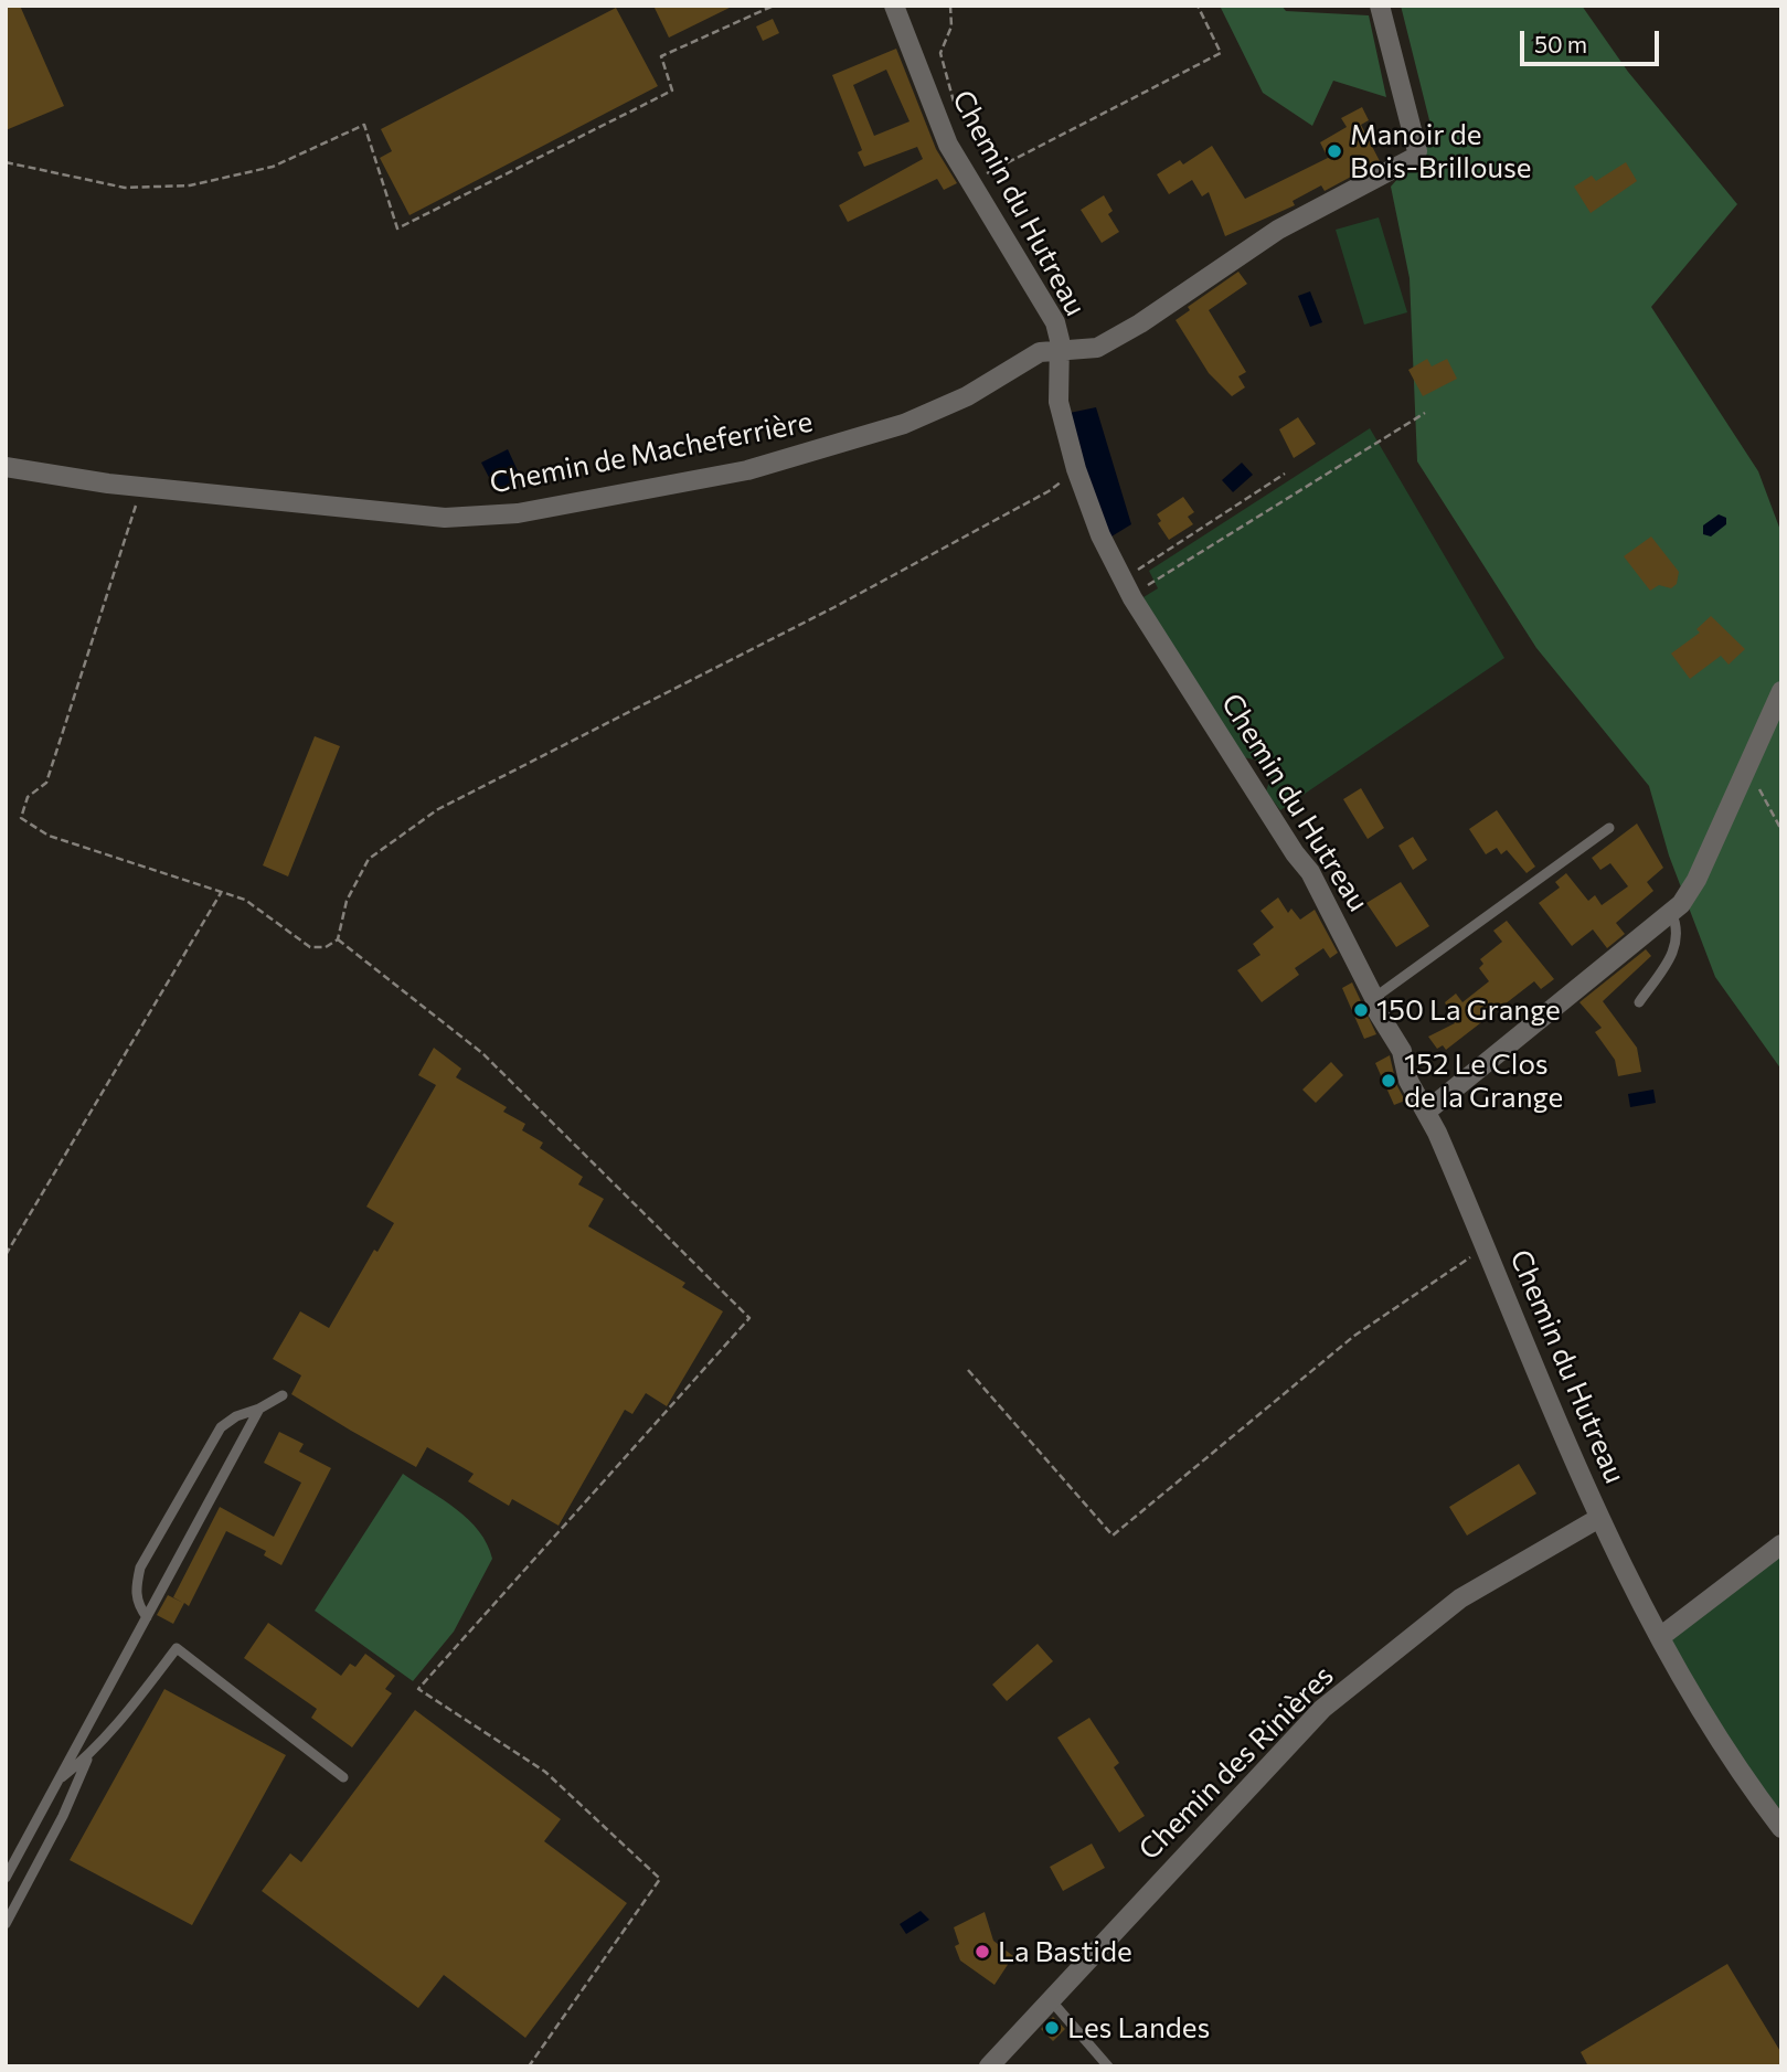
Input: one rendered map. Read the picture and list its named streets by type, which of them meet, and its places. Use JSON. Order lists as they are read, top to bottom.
{
  "streets": {
    "street": ["Chemin du Hutreau", "Chemin de Macheferrière", "Chemin des Rinières"]
  },
  "crossings": [
    ["Chemin du Hutreau", "Chemin de Macheferrière"],
    ["Chemin du Hutreau", "Chemin des Rinières"]
  ],
  "places": [
    "Manoir de Bois-Brillouse",
    "150 La Grange",
    "152 Le Clos de la Grange",
    "La Bastide",
    "Les Landes"
  ],
  "scale_bar": "50 m"
}
